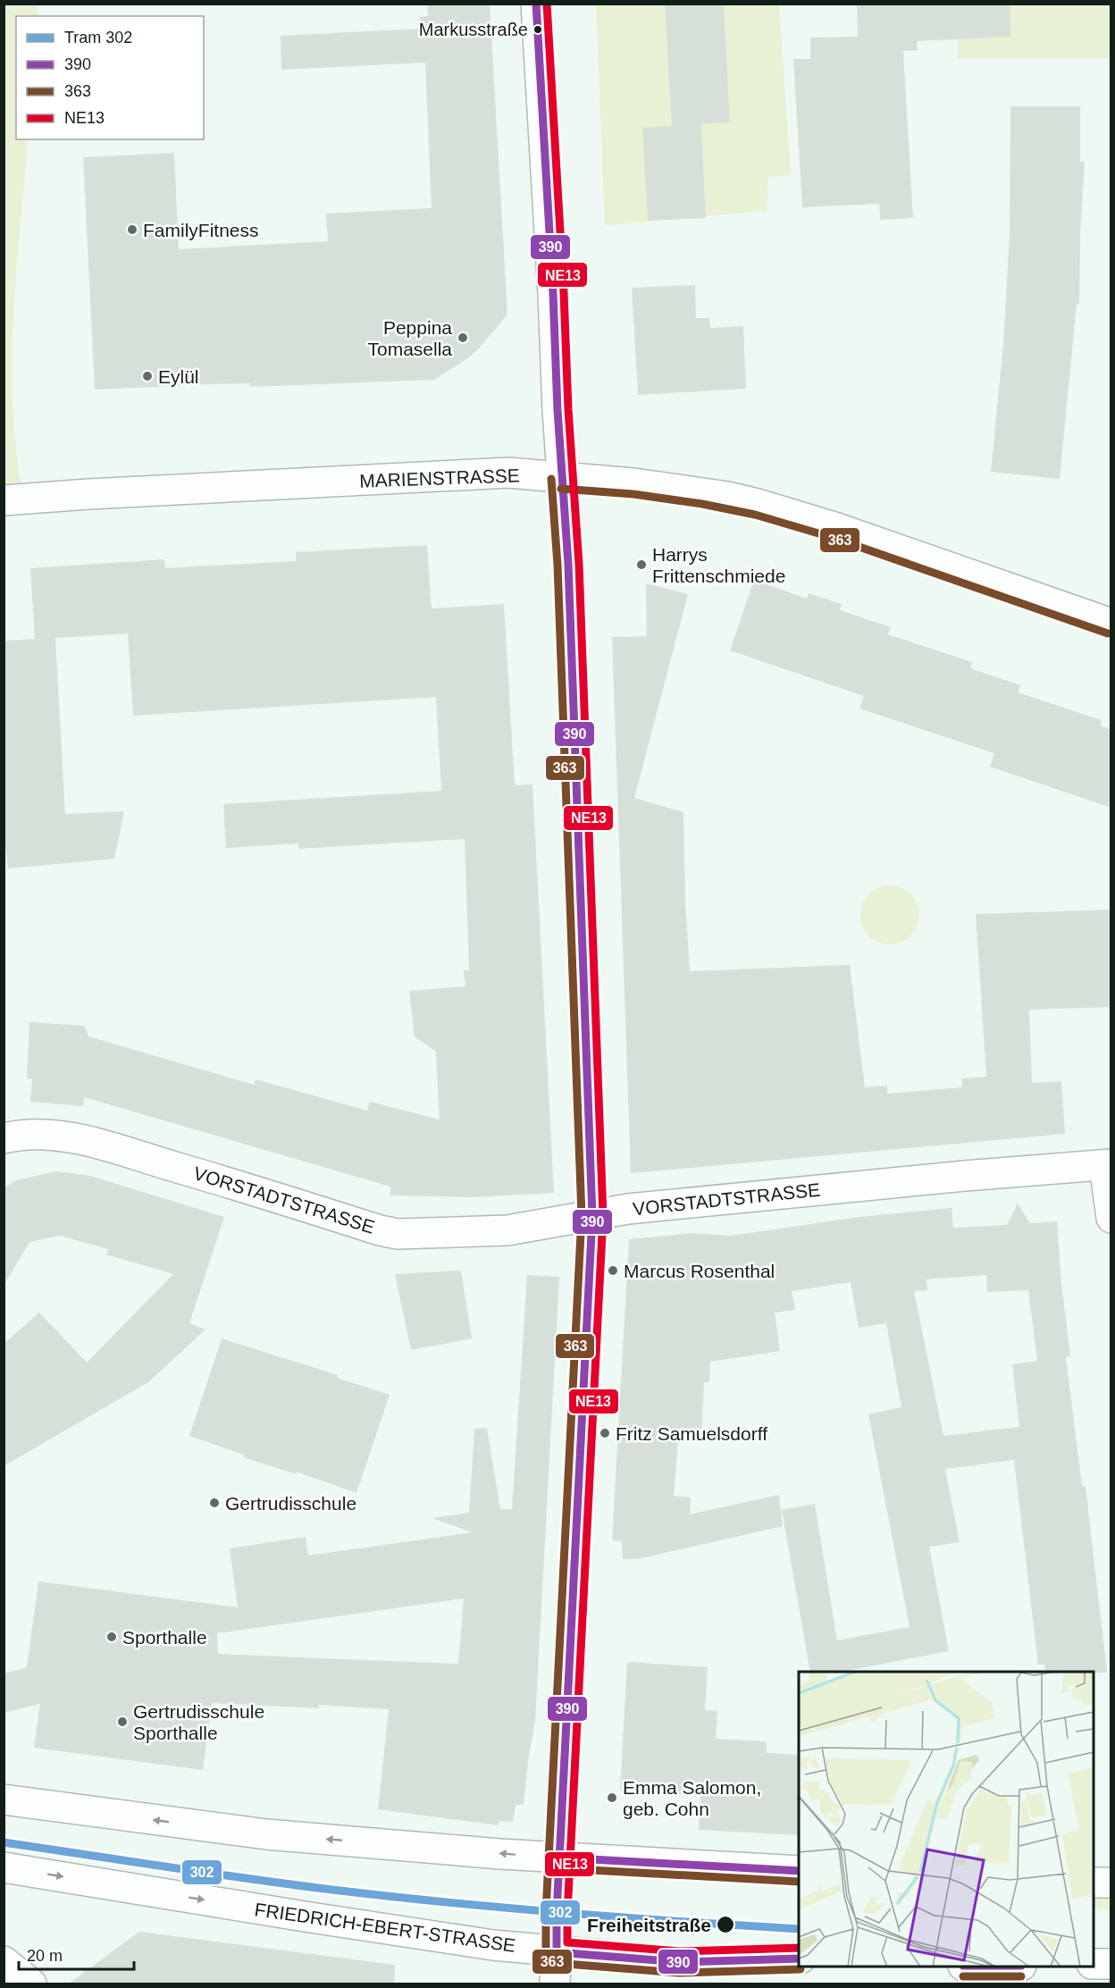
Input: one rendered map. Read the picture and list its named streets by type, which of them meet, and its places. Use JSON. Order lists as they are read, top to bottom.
{
  "streets": {
    "street": ["MARIENSTRASSE", "VORSTADTSTRASSE", "FRIEDRICH-EBERT-STRASSE"]
  },
  "places": [
    "Markusstraße",
    "FamilyFitness",
    "Peppina Tomasella",
    "Eylül",
    "Harrys Frittenschmiede",
    "Marcus Rosenthal",
    "Fritz Samuelsdorff",
    "Gertrudisschule",
    "Sporthalle",
    "Gertrudisschule Sporthalle",
    "Emma Salomon, geb. Cohn",
    "Freiheitstraße"
  ],
  "lines": [
    "transit line 390",
    "transit line NE13",
    "transit line 363",
    "tram line 302"
  ],
  "legend": [
    "Tram 302",
    "390",
    "363",
    "NE13"
  ],
  "scale_bar": "20 m"
}
